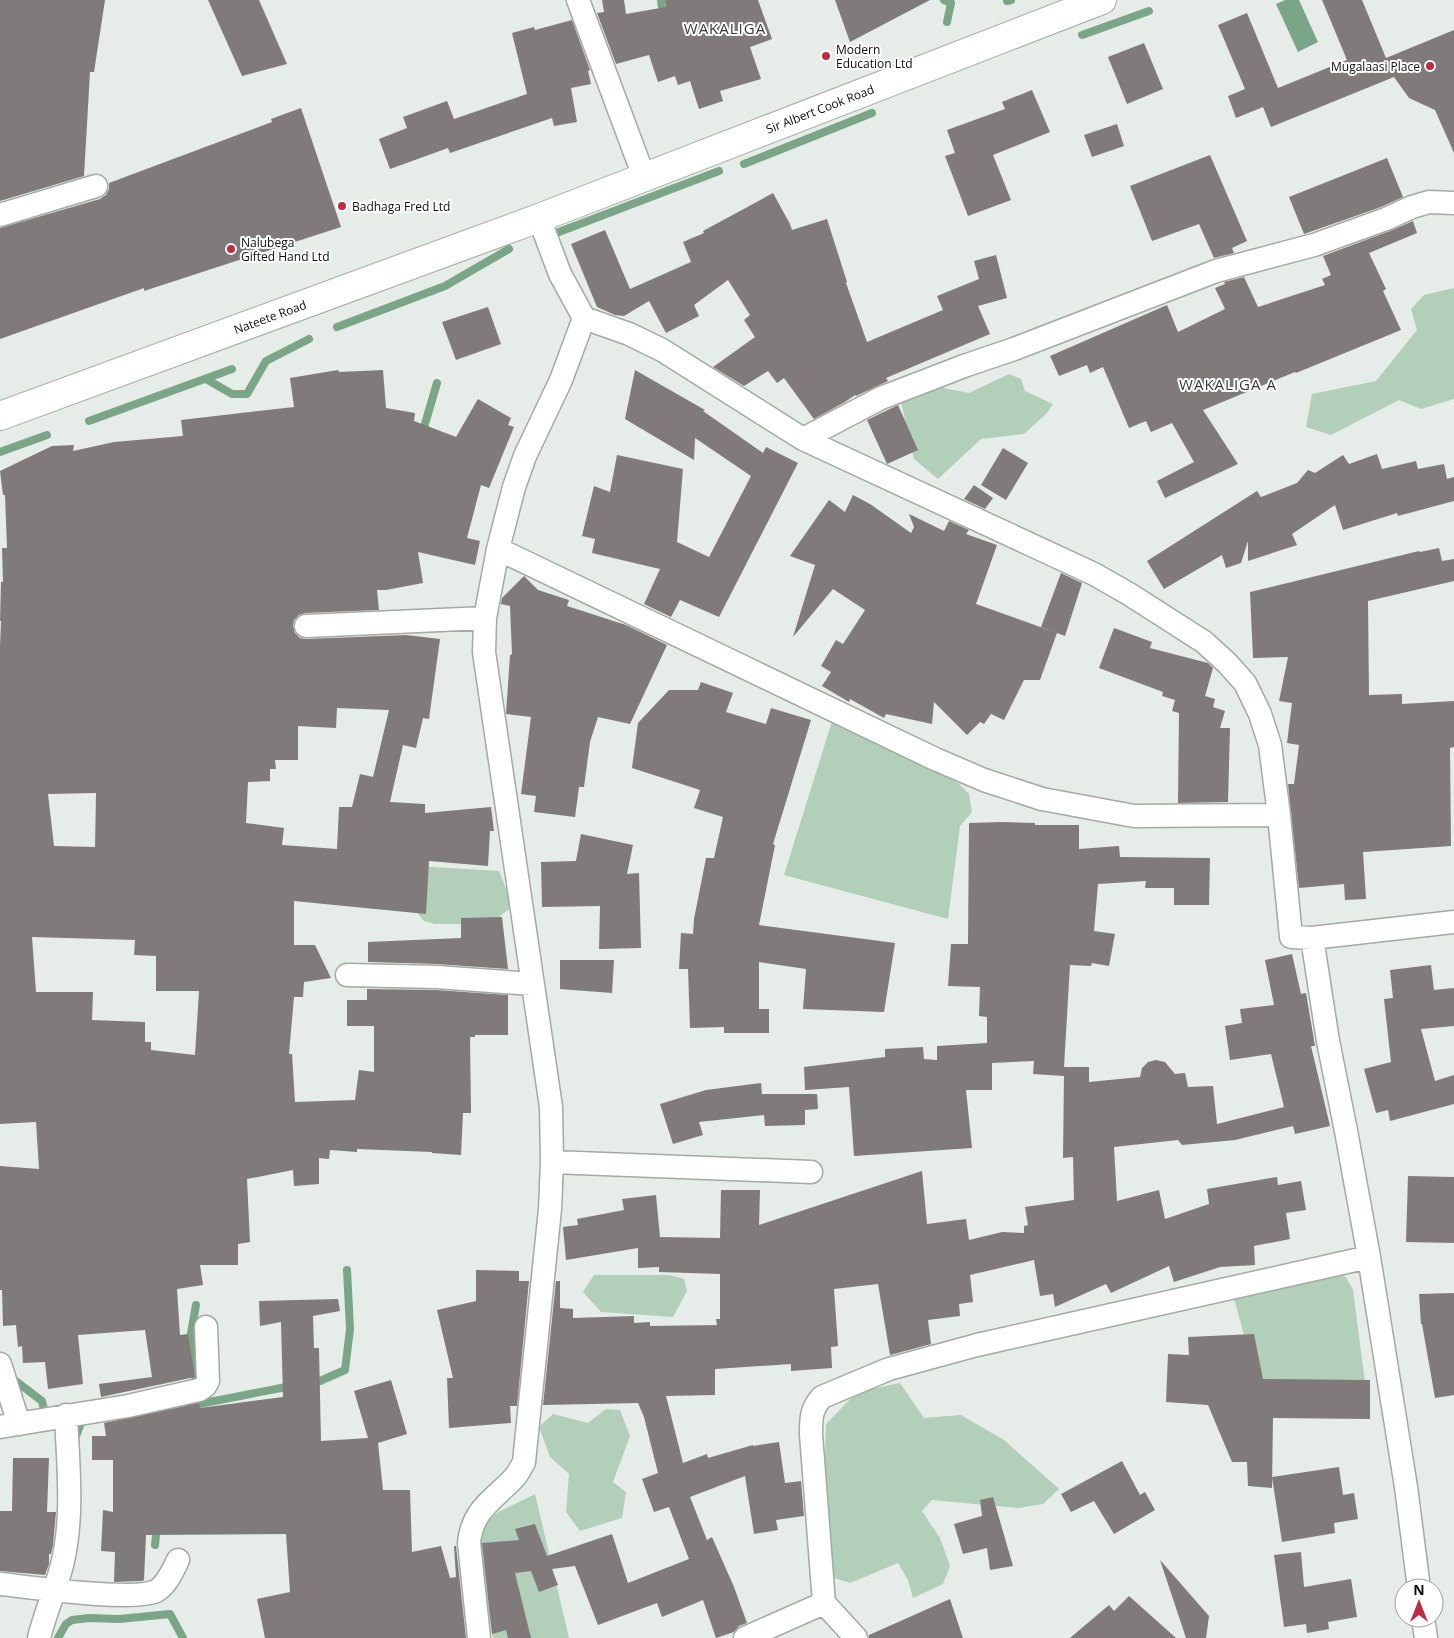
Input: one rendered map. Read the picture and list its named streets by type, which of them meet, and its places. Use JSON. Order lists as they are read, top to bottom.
{
  "streets": {
    "main road": ["Sir Albert Cook Road", "Nateete Road"]
  },
  "crossings": [
    ["Sir Albert Cook Road", "Nateete Road"]
  ],
  "districts": ["WAKALIGA", "WAKALIGA A"],
  "places": [
    "Modern Education Ltd",
    "Mugalaasi Place",
    "Badhaga Fred Ltd",
    "Nalubega Gifted Hand Ltd"
  ],
  "north": "top"
}
